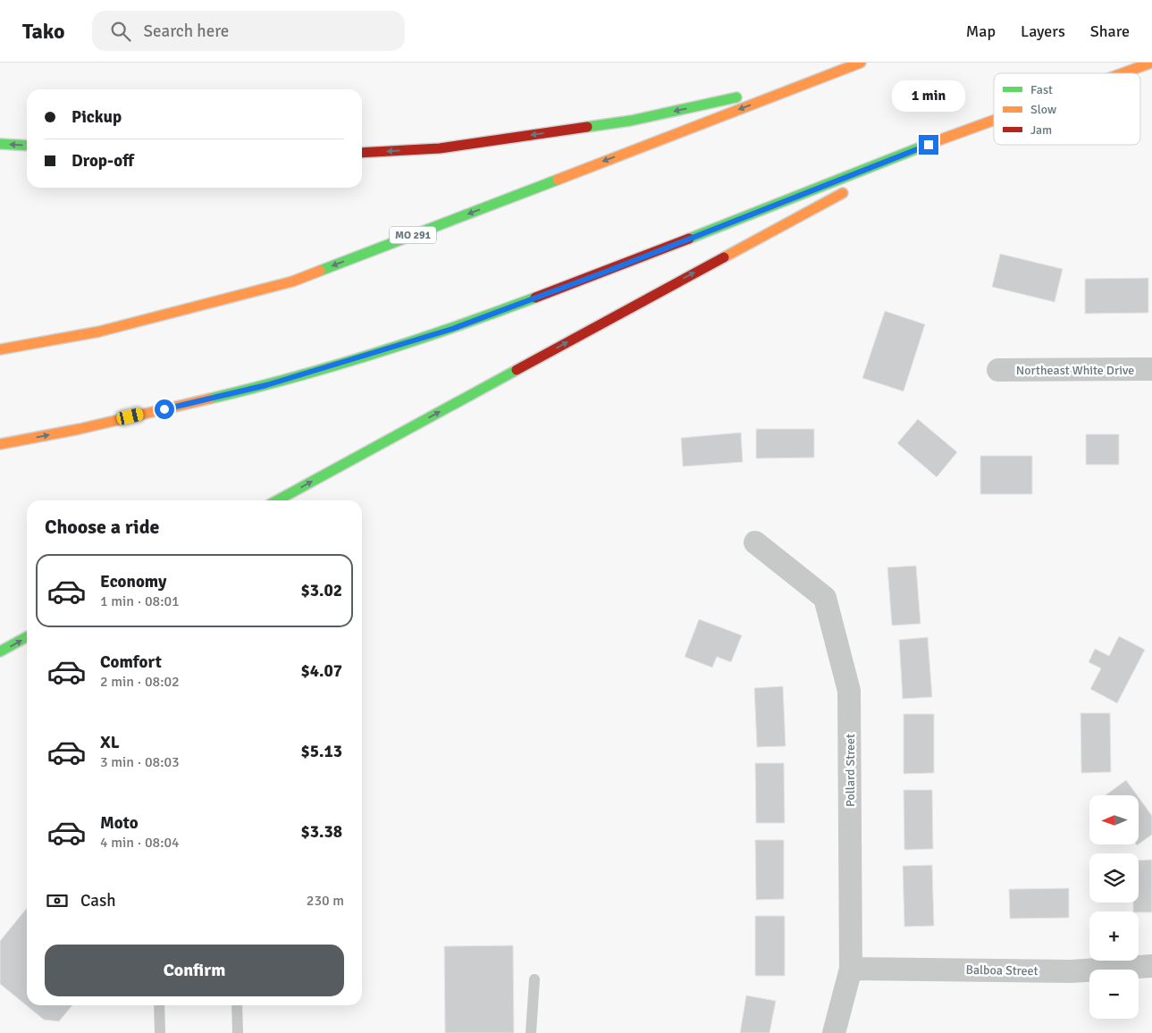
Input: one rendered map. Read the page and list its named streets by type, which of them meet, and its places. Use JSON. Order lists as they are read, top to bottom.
{
  "streets": {
    "highway": ["MO 291"],
    "street": ["Northeast White Drive", "Pollard Street", "Balboa Street"]
  },
  "crossings": [
    ["Pollard Street", "Balboa Street"]
  ],
  "legend": ["Fast", "Slow", "Jam"],
  "north": "left",
  "page": {
    "header": "Tako",
    "search": "Search here",
    "nav": ["Map", "Layers", "Share"],
    "bubble": "1 min",
    "banner": ["Pickup", "Drop-off"],
    "heading": "Choose a ride",
    "list": [
      {
        "name": "Economy",
        "note": "1 min · 08:01",
        "value": "$3.02"
      },
      {
        "name": "Comfort",
        "note": "2 min · 08:02",
        "value": "$4.07"
      },
      {
        "name": "XL",
        "note": "3 min · 08:03",
        "value": "$5.13"
      },
      {
        "name": "Moto",
        "note": "4 min · 08:04",
        "value": "$3.38"
      }
    ],
    "map_buttons": ["+", "−"],
    "pay": ["Cash", "230 m"],
    "buttons": "Confirm"
  }
}
